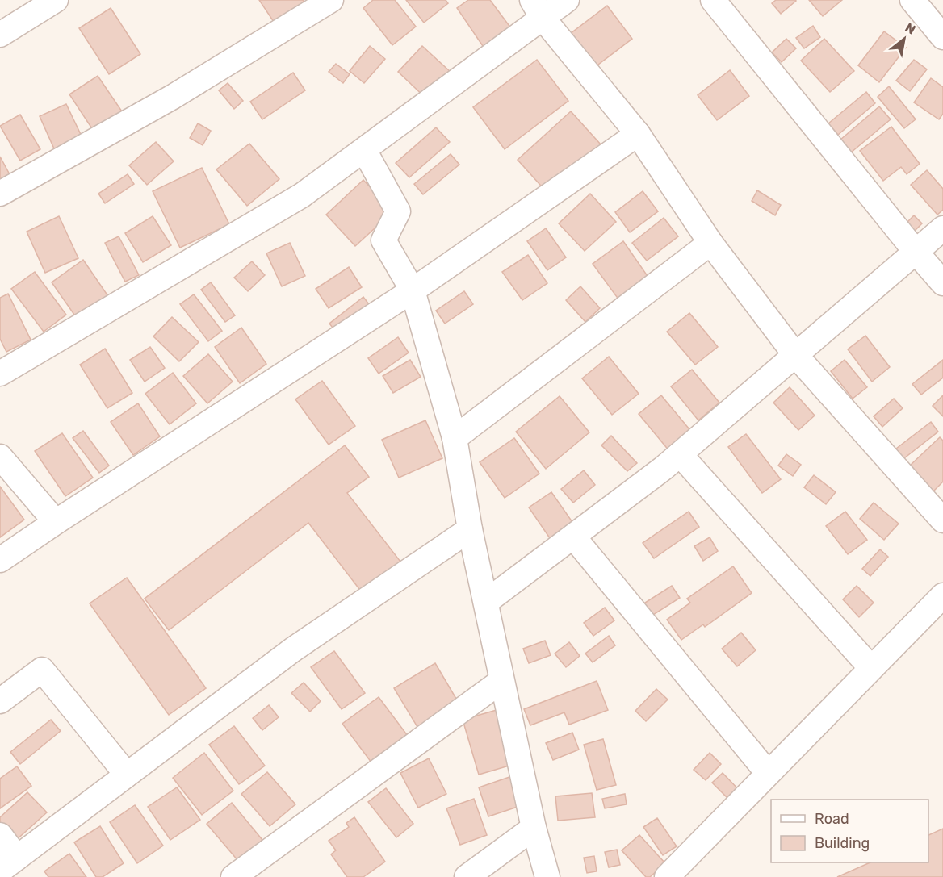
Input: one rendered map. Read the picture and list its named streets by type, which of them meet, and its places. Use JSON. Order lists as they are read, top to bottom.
{
  "legend": ["Road", "Building"],
  "north": "top right"
}
